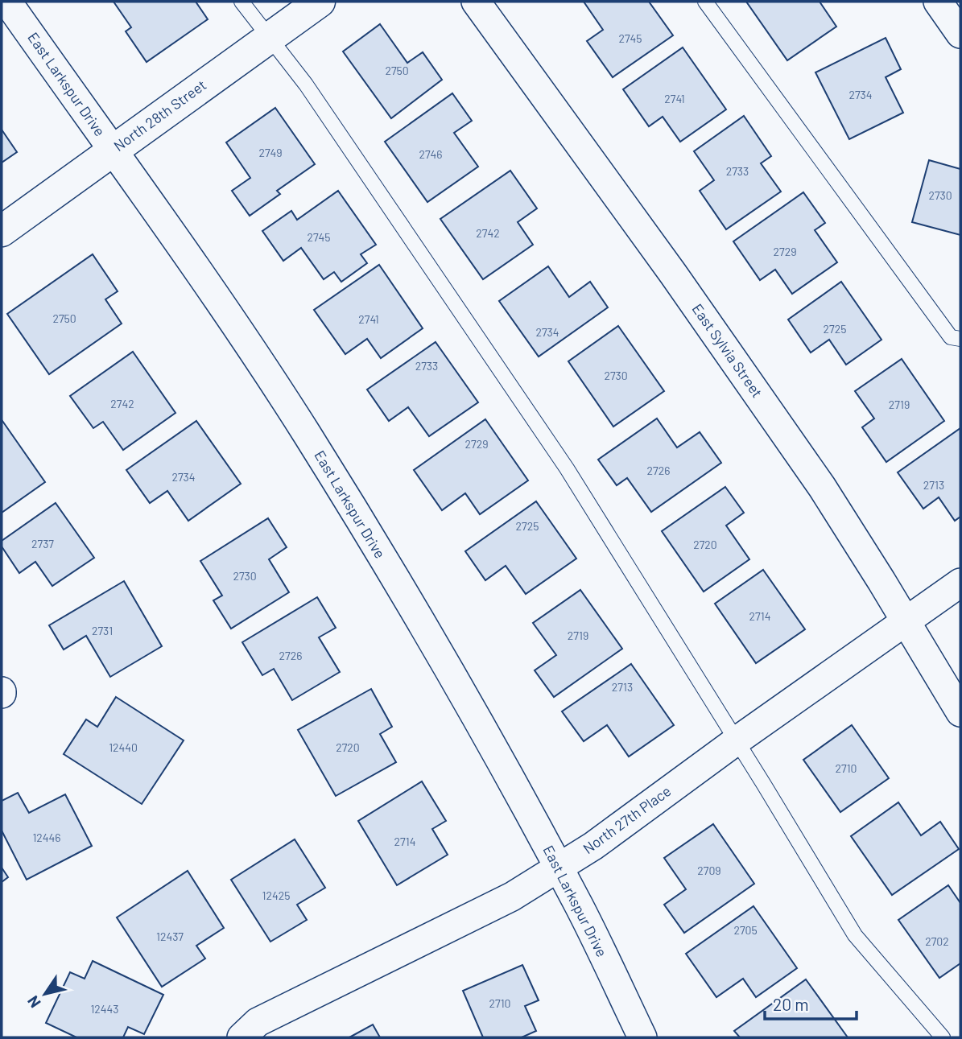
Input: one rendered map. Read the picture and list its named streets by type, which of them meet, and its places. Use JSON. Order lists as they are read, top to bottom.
{
  "streets": {
    "street": [
      "East Larkspur Drive",
      "North 28th Street",
      "East Sylvia Street",
      "North 27th Place"
    ]
  },
  "crossings": [
    ["East Larkspur Drive", "North 28th Street"],
    ["East Larkspur Drive", "North 27th Place"],
    ["East Sylvia Street", "North 27th Place"]
  ],
  "house_numbers": [
    "2745",
    "2750",
    "2734",
    "2741",
    "2749",
    "2746",
    "2733",
    "2730",
    "2742",
    "2745",
    "2729",
    "2750",
    "2741",
    "2725",
    "2734",
    "2733",
    "2730",
    "2742",
    "2719",
    "2729",
    "2726",
    "2734",
    "2713",
    "2725",
    "2737",
    "2720",
    "2730",
    "2714",
    "2731",
    "2719",
    "2726",
    "2713",
    "12440",
    "2720",
    "2710",
    "12446",
    "2714",
    "2709",
    "12425",
    "2705",
    "12437",
    "2702",
    "2710",
    "12443"
  ],
  "scale_bar": "20 m",
  "north": "bottom left"
}
